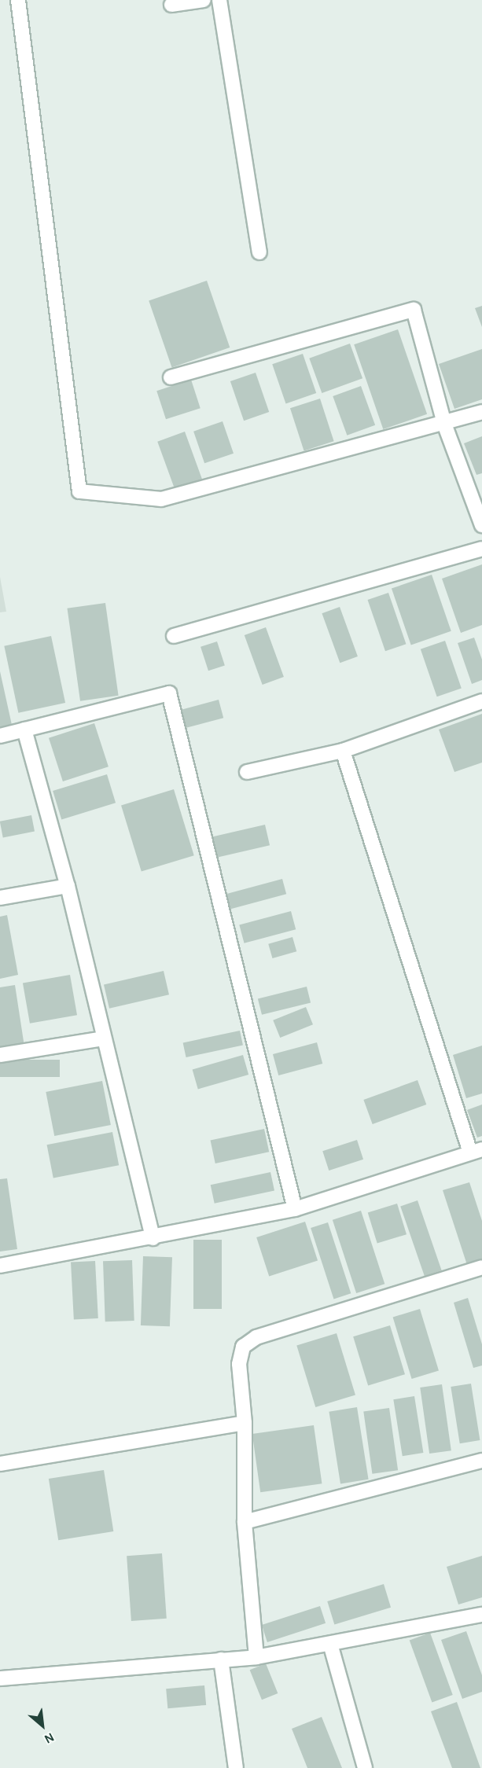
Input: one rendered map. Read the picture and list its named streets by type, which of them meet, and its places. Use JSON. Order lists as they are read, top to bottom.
{
  "north": "bottom right"
}
